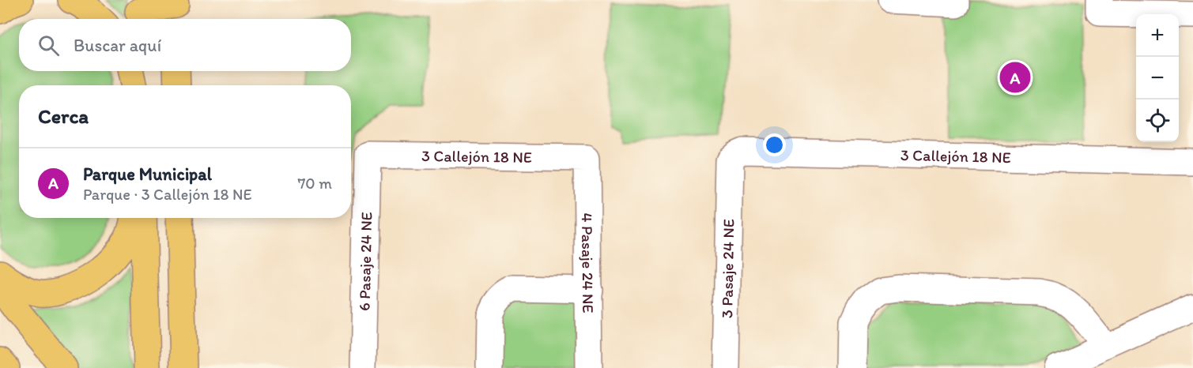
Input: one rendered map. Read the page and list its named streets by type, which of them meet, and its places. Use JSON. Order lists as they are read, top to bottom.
{
  "streets": {
    "street": [
      "3 Callejón 18 NE",
      "6 Pasaje 24 NE",
      "4 Pasaje 24 NE",
      "3 Pasaje 24 NE"
    ]
  },
  "crossings": [
    ["3 Callejón 18 NE", "6 Pasaje 24 NE"],
    ["3 Callejón 18 NE", "4 Pasaje 24 NE"],
    ["3 Callejón 18 NE", "3 Pasaje 24 NE"]
  ],
  "page": {
    "map_buttons": ["+", "−"],
    "search": "Buscar aquí",
    "pins": "A",
    "heading": "Cerca",
    "list": [
      {
        "mark": "A",
        "name": "Parque Municipal",
        "note": "Parque · 3 Callejón 18 NE",
        "value": "70 m"
      }
    ]
  }
}
